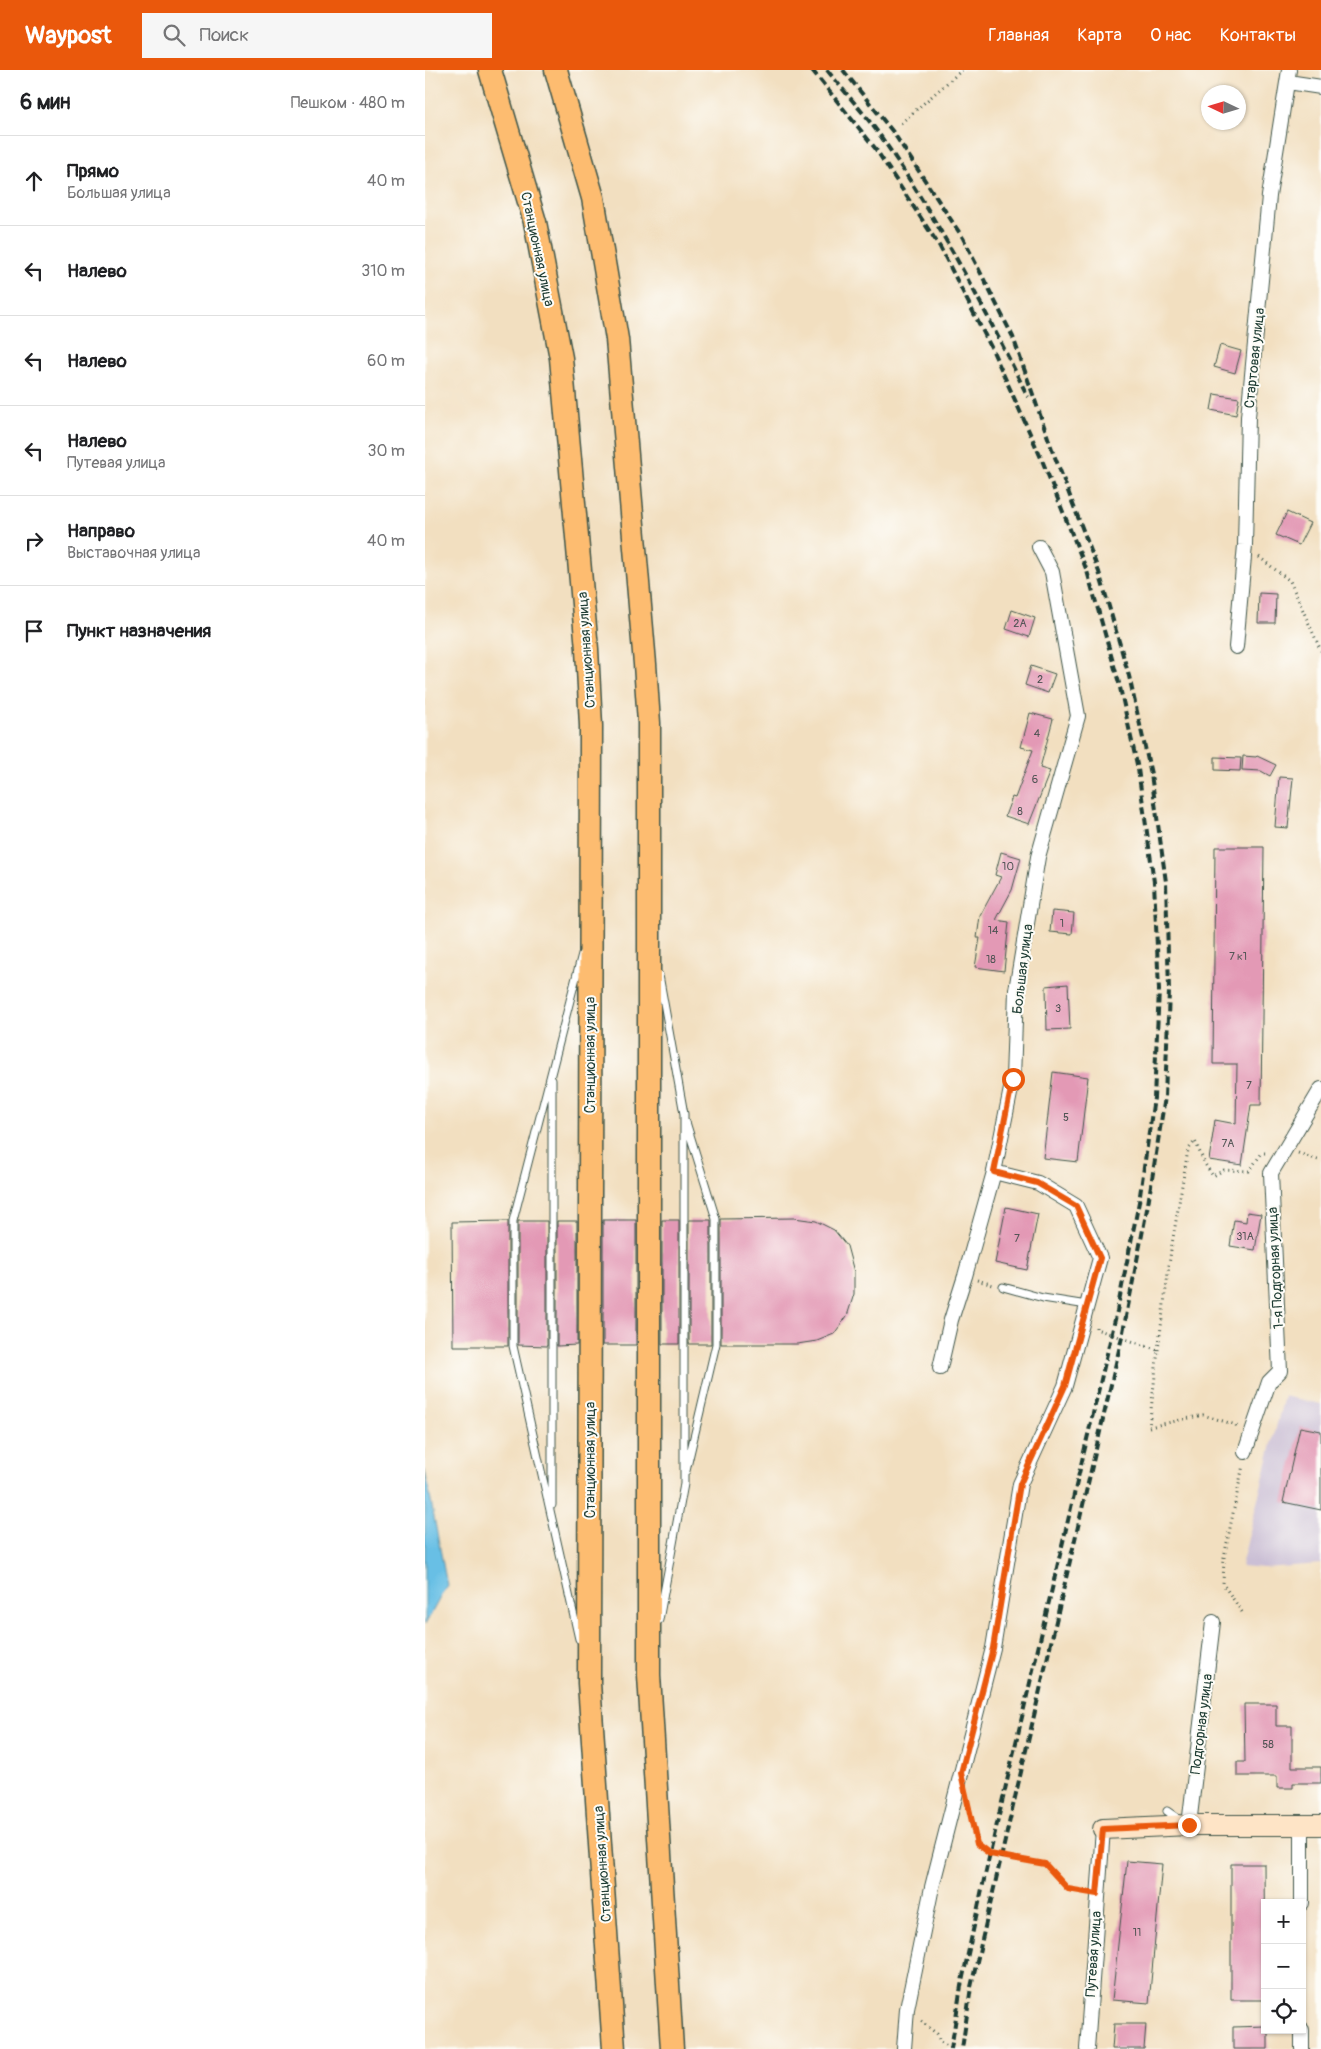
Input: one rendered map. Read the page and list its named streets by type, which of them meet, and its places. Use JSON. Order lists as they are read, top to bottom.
{
  "streets": {
    "main road": ["Станционная улица"],
    "street": [
      "Стартовая улица",
      "Большая улица",
      "1-я Подгорная улица",
      "Подгорная улица",
      "Путевая улица"
    ]
  },
  "house_numbers": [
    "2А",
    "2",
    "4",
    "6",
    "8",
    "10",
    "1",
    "14",
    "7 к1",
    "18",
    "3",
    "7",
    "5",
    "7А",
    "31А",
    "7",
    "58",
    "11"
  ],
  "north": "left",
  "page": {
    "header": "Waypost",
    "search": "Поиск",
    "nav": [
      "Главная",
      "Карта",
      "О нас",
      "Контакты"
    ],
    "heading": ["6 мин", "Пешком · 480 m"],
    "list": [
      ["Прямо", "Большая улица", "40 m"],
      ["Налево", "310 m"],
      ["Налево", "60 m"],
      ["Налево", "Путевая улица", "30 m"],
      ["Направо", "Выставочная улица", "40 m"],
      "Пункт назначения"
    ],
    "map_buttons": ["+", "−"]
  }
}
